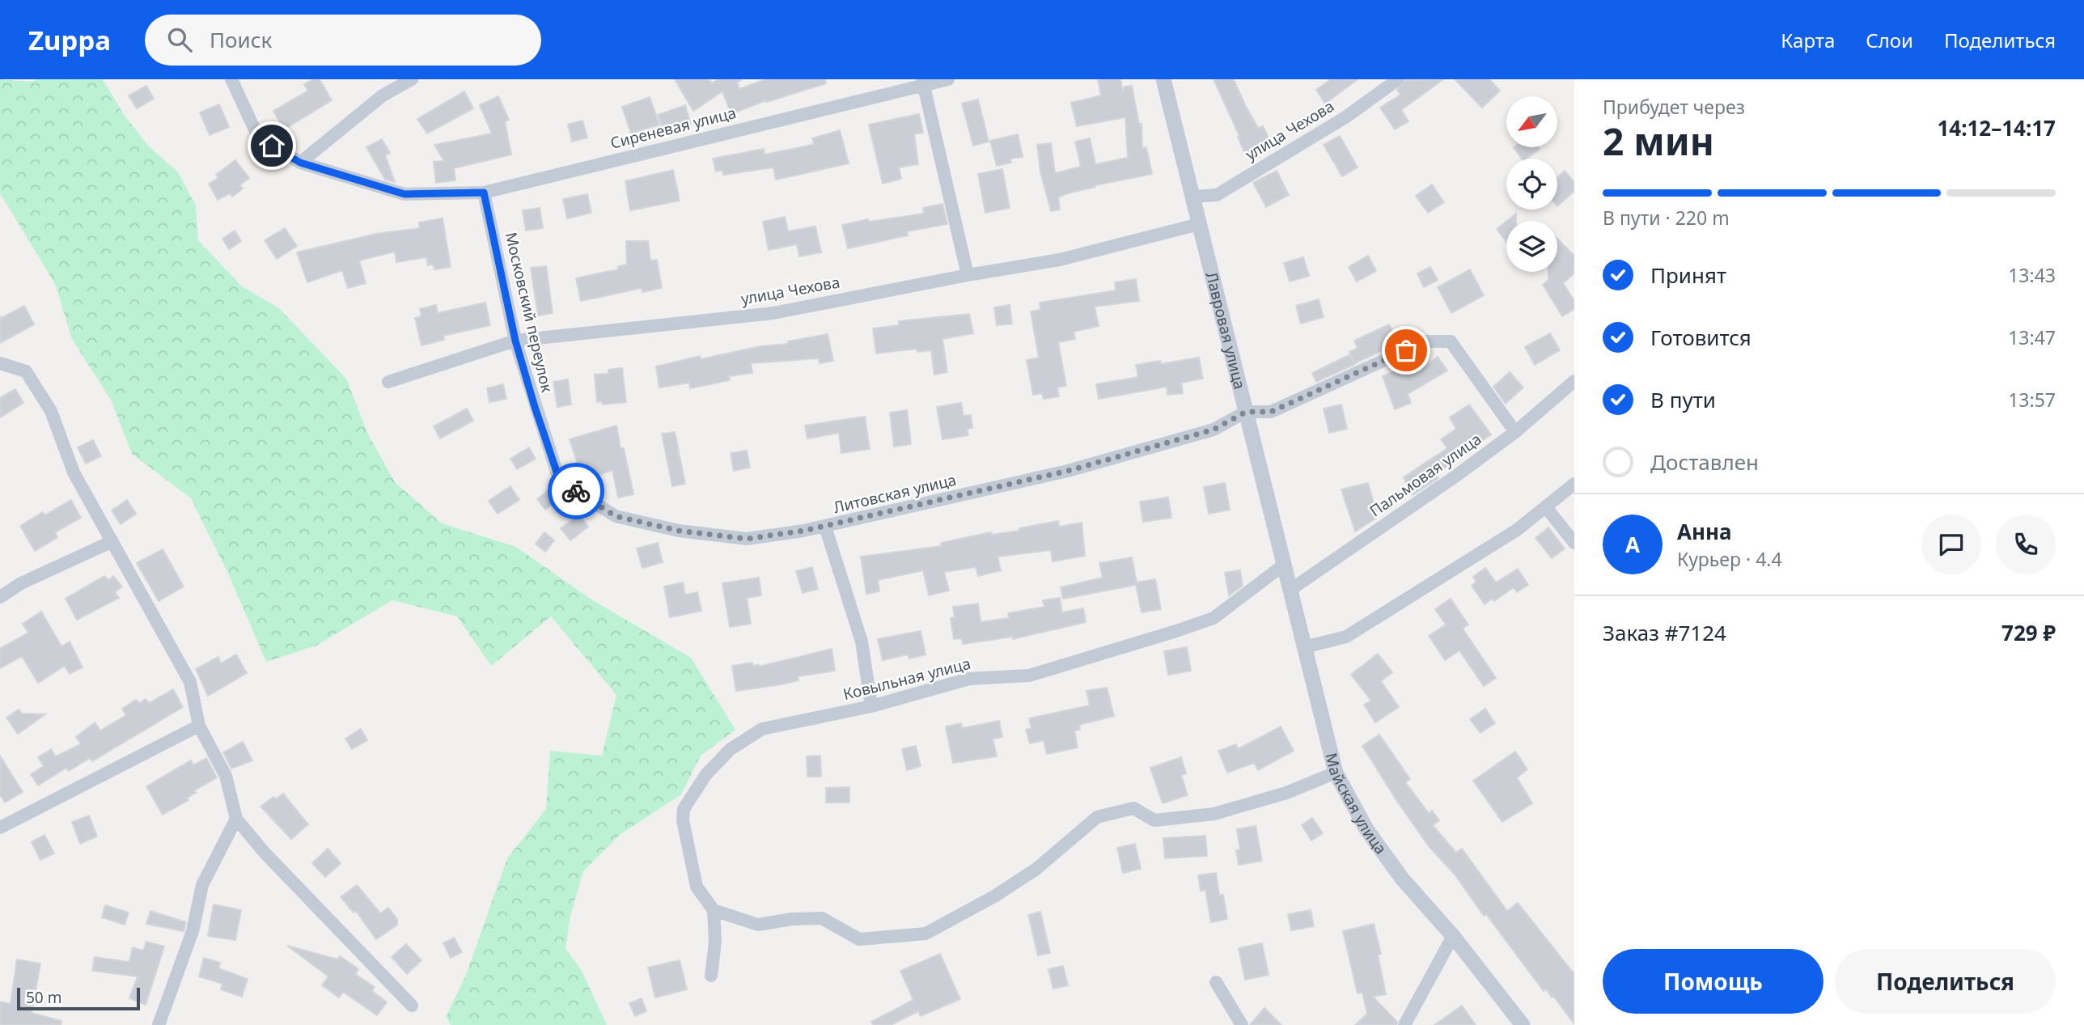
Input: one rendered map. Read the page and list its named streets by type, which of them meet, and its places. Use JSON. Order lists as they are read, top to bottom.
{
  "streets": {
    "street": [
      "Сиреневая улица",
      "улица Чехова",
      "Московский переулок",
      "Лавровая улица",
      "Пальмовая улица",
      "Литовская улица",
      "Ковыльная улица",
      "Майская улица"
    ]
  },
  "crossings": [
    ["Сиреневая улица", "Московский переулок"],
    ["улица Чехова", "Московский переулок"],
    ["улица Чехова", "Лавровая улица"],
    ["Московский переулок", "Литовская улица"],
    ["Лавровая улица", "Пальмовая улица"],
    ["Лавровая улица", "Литовская улица"],
    ["Лавровая улица", "Ковыльная улица"],
    ["Лавровая улица", "Майская улица"]
  ],
  "scale_bar": "50 m",
  "north": "bottom left",
  "page": {
    "header": "Zuppa",
    "search": "Поиск",
    "nav": ["Карта", "Слои", "Поделиться"],
    "heading": ["2 мин", "Прибудет через", "14:12–14:17"],
    "panel": [
      "Анна",
      "Курьер · 4.4",
      "Заказ #7124",
      "729 ₽"
    ],
    "bar": "В пути · 220 m",
    "list": [
      ["Принят", "13:43"],
      ["Готовится", "13:47"],
      ["В пути", "13:57"],
      "Доставлен"
    ],
    "round": "А",
    "buttons": ["Помощь", "Поделиться"],
    "scale": "50 m"
  }
}
